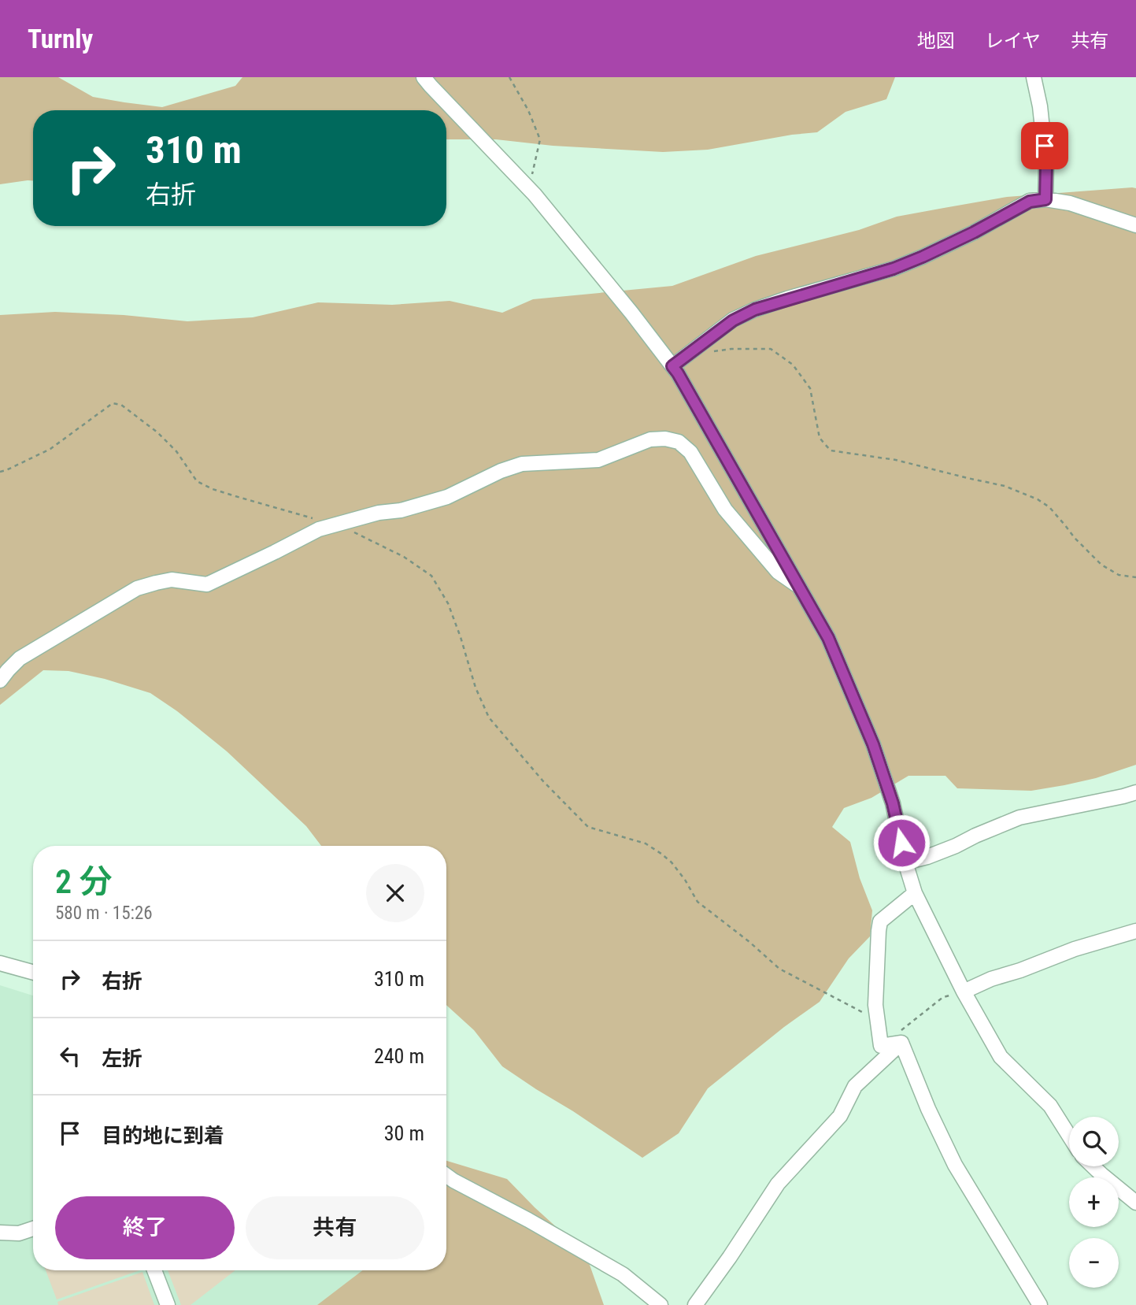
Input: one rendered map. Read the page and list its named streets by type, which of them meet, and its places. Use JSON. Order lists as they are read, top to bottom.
{
  "page": {
    "header": "Turnly",
    "nav": ["地図", "レイヤ", "共有"],
    "turn": ["310 m", "右折"],
    "heading": ["2 分", "580 m · 15:26"],
    "list": [
      {
        "name": "右折",
        "value": "310 m"
      },
      {
        "name": "左折",
        "value": "240 m"
      },
      {
        "name": "目的地に到着",
        "value": "30 m"
      }
    ],
    "map_buttons": ["+", "−"],
    "buttons": ["終了", "共有"]
  }
}
